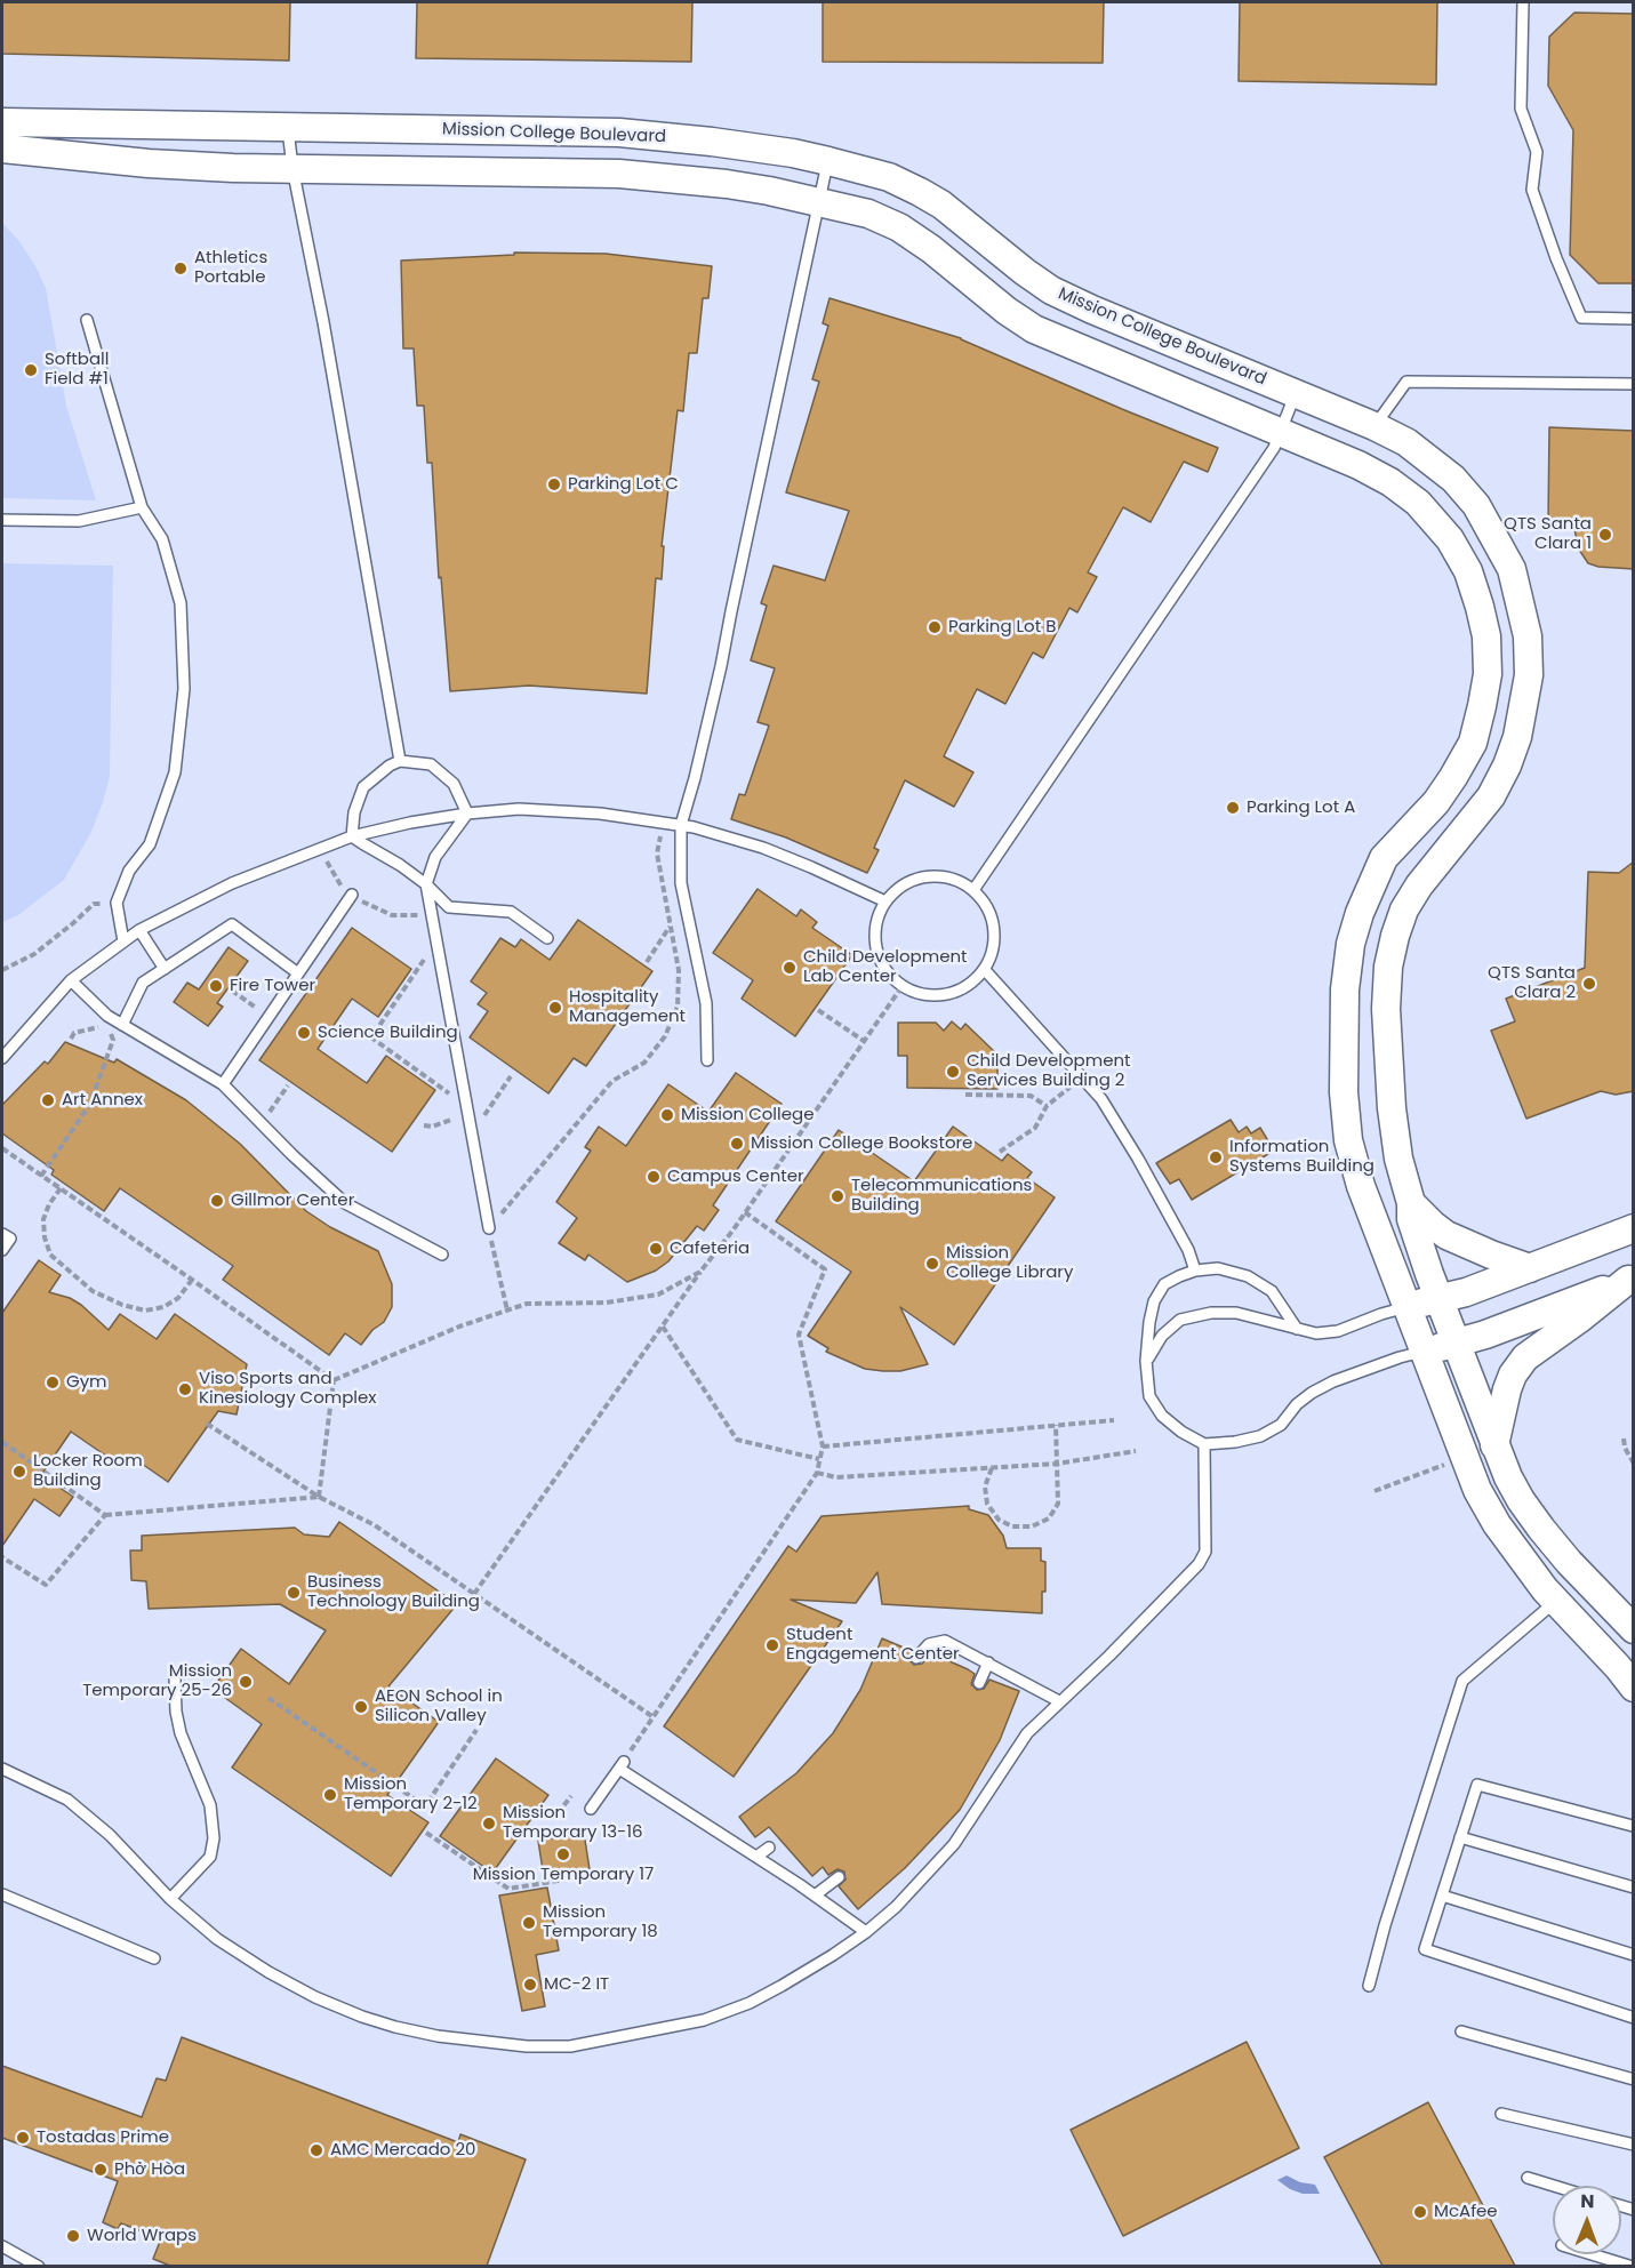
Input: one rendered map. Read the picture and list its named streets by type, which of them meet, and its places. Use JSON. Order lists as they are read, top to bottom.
{
  "streets": {
    "street": ["Mission College Boulevard"]
  },
  "places": [
    "Athletics Portable",
    "Softball Field #1",
    "Parking Lot C",
    "QTS Santa Clara 1",
    "Parking Lot B",
    "Parking Lot A",
    "Child Development Lab Center",
    "QTS Santa Clara 2",
    "Fire Tower",
    "Hospitality Management",
    "Science Building",
    "Child Development Services Building 2",
    "Art Annex",
    "Mission College",
    "Mission College Bookstore",
    "Information Systems Building",
    "Campus Center",
    "Telecommunications Building",
    "Gillmor Center",
    "Cafeteria",
    "Mission College Library",
    "Gym",
    "Viso Sports and Kinesiology Complex",
    "Locker Room Building",
    "Business Technology Building",
    "Student Engagement Center",
    "Mission Temporary 25-26",
    "AEON School in Silicon Valley",
    "Mission Temporary 2-12",
    "Mission Temporary 13-16",
    "Mission Temporary 17",
    "Mission Temporary 18",
    "MC-2 IT",
    "Tostadas Prime",
    "AMC Mercado 20",
    "Phở Hòa",
    "McAfee",
    "World Wraps"
  ],
  "north": "top"
}
